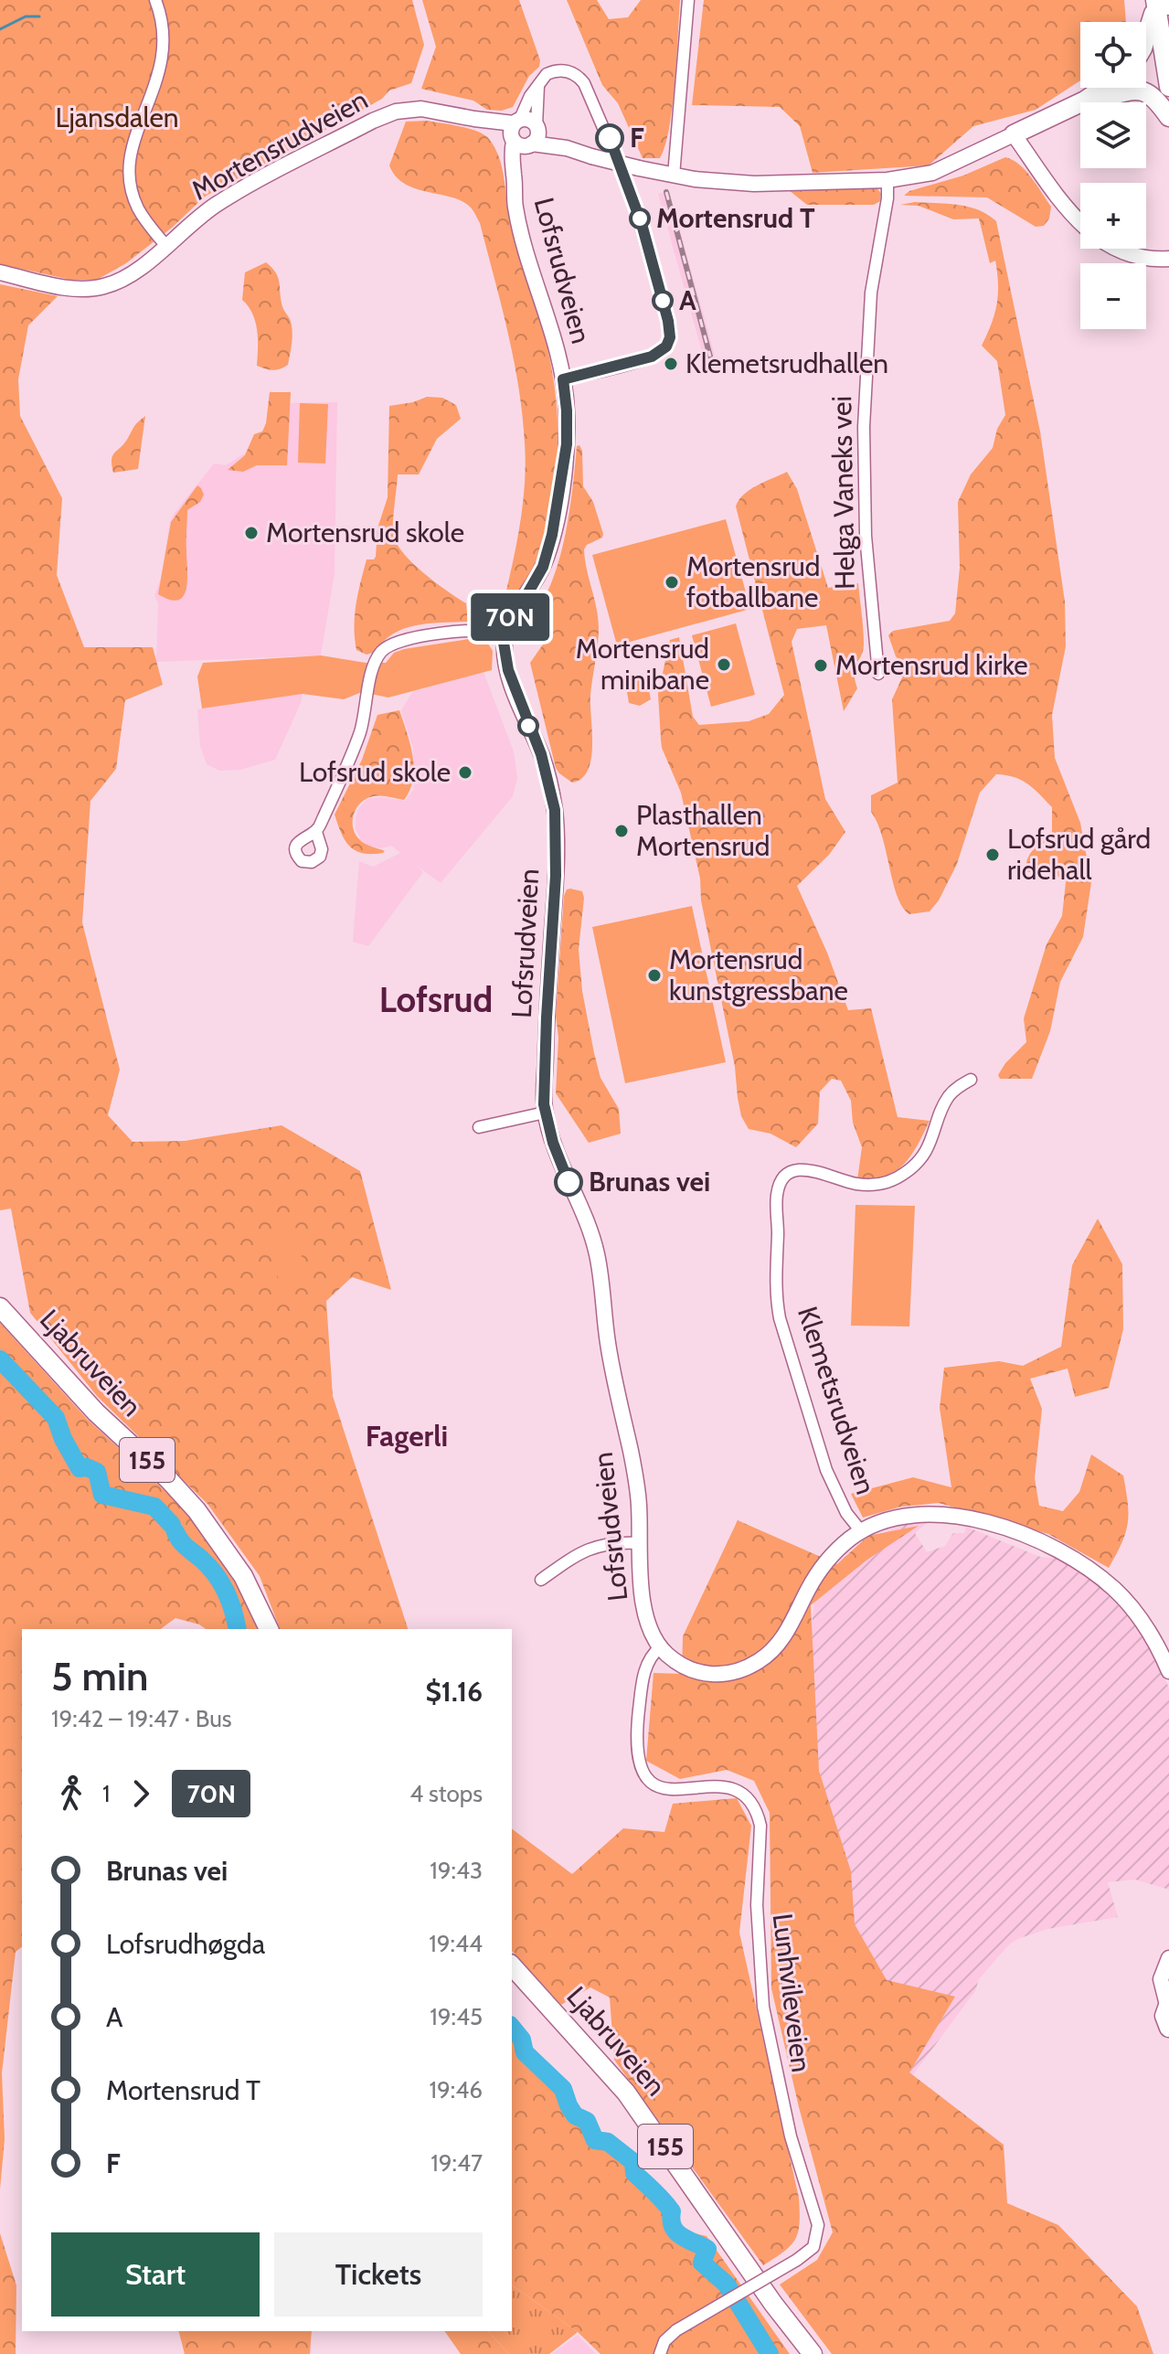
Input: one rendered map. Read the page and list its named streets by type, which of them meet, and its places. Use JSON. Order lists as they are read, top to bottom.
{
  "streets": {
    "main road": ["Ljabruveien", "155"],
    "street": [
      "Mortensrudveien",
      "Lofsrudveien",
      "Helga Vaneks vei",
      "Klemetsrudveien",
      "Lunhvileveien"
    ]
  },
  "crossings": [
    ["Mortensrudveien", "Lofsrudveien"],
    ["Mortensrudveien", "Helga Vaneks vei"],
    ["Lofsrudveien", "Klemetsrudveien"],
    ["Lofsrudveien", "Lunhvileveien"],
    ["Klemetsrudveien", "Lunhvileveien"]
  ],
  "districts": ["Lofsrud", "Fagerli"],
  "parks": ["Ljansdalen"],
  "places": [
    "F",
    "Mortensrud T",
    "A",
    "Klemetsrudhallen",
    "Mortensrud skole",
    "Mortensrud fotballbane",
    "Mortensrud minibane",
    "Mortensrud kirke",
    "Lofsrud skole",
    "Plasthallen Mortensrud",
    "Lofsrud gård ridehall",
    "Mortensrud kunstgressbane",
    "Brunas vei"
  ],
  "lines": ["bus line 70N"],
  "page": {
    "on_map": "70N",
    "map_buttons": ["+", "−"],
    "heading": ["5 min", "19:42 – 19:47 · Bus", "$1.16"],
    "legs": ["1", "70N", "4 stops"],
    "list": [
      {
        "name": "Brunas vei",
        "value": "19:43"
      },
      {
        "name": "Lofsrudhøgda",
        "value": "19:44"
      },
      {
        "name": "A",
        "value": "19:45"
      },
      {
        "name": "Mortensrud T",
        "value": "19:46"
      },
      {
        "name": "F",
        "value": "19:47"
      }
    ],
    "buttons": ["Start", "Tickets"]
  }
}
